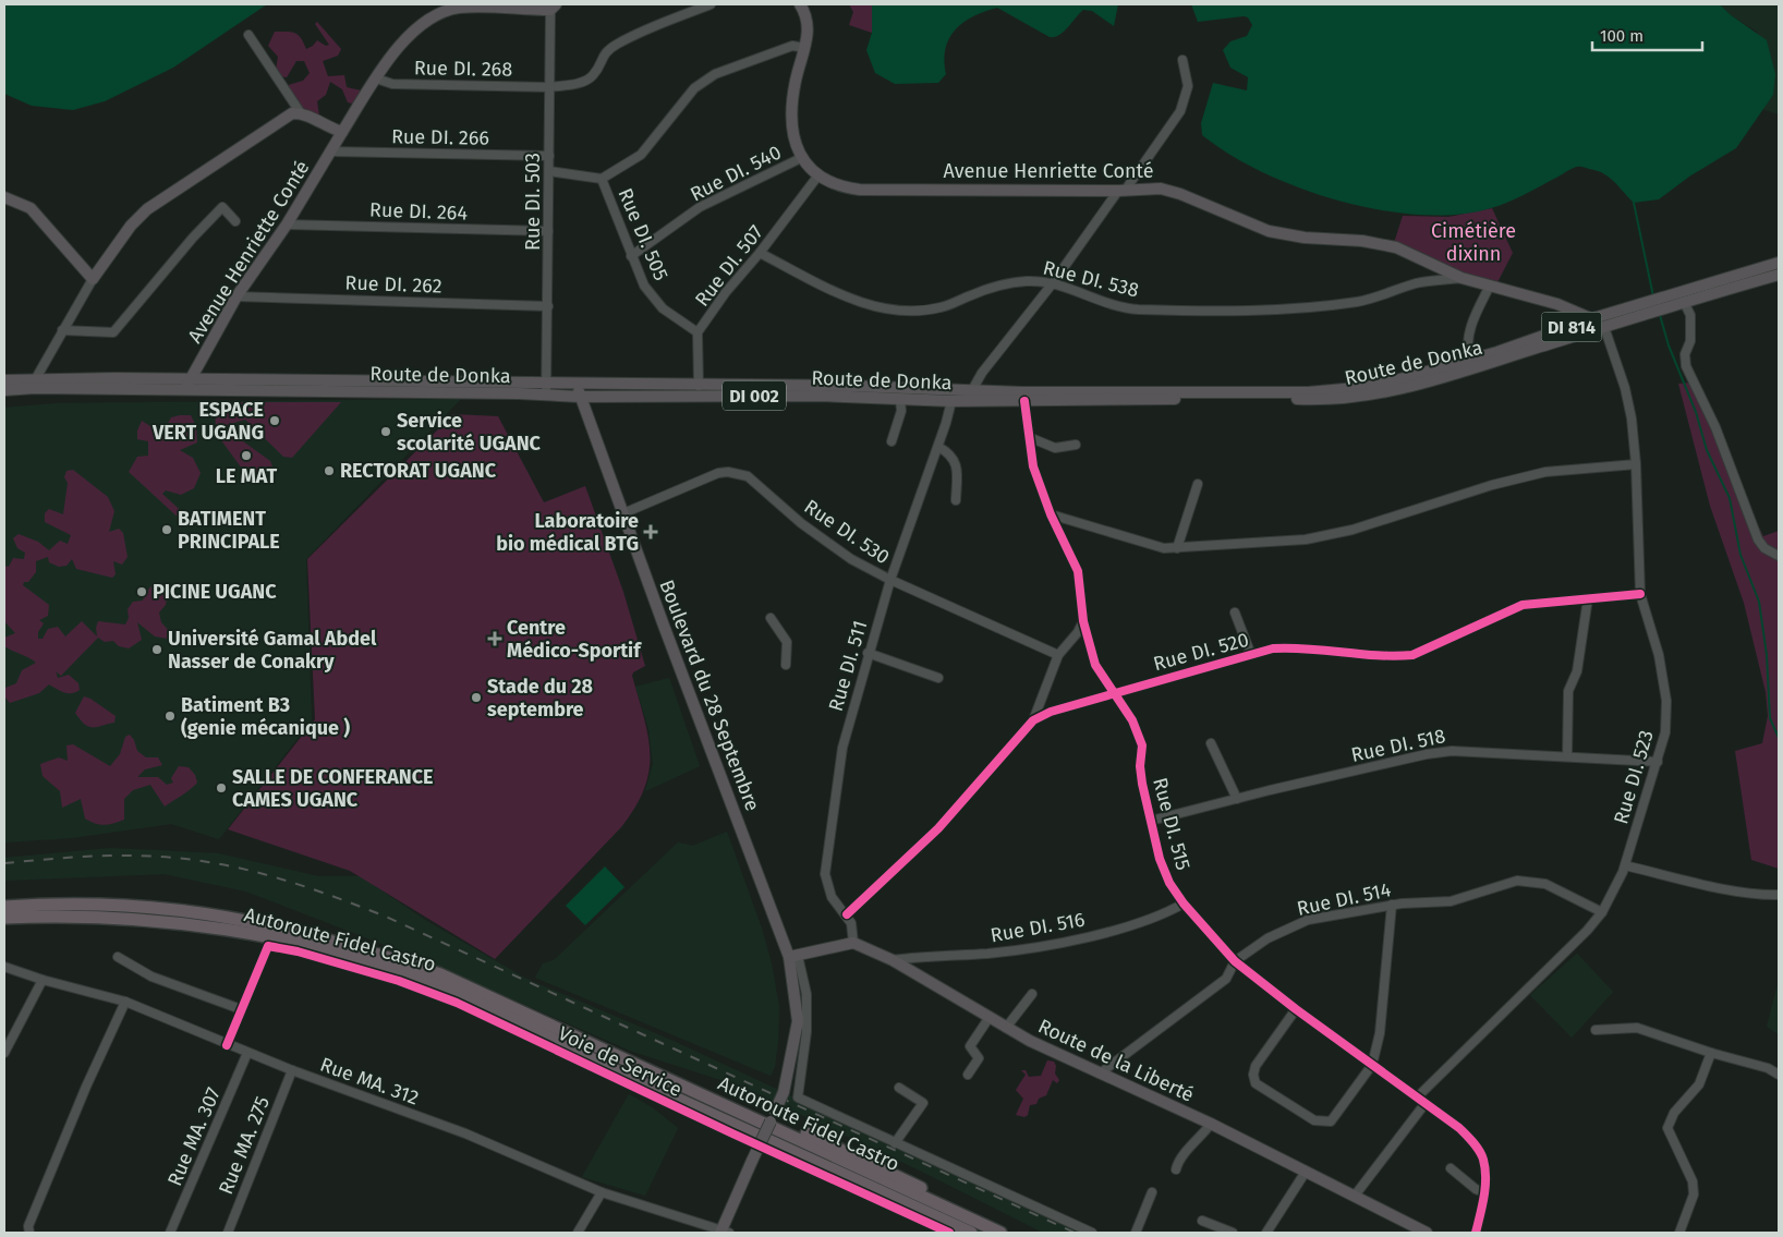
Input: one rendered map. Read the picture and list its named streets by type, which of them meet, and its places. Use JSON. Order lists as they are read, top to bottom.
{
  "streets": {
    "highway": ["Autoroute Fidel Castro"],
    "main road": [
      "Avenue Henriette Conté",
      "DI 814",
      "Route de Donka",
      "DI 002",
      "Boulevard du 28 Septembre",
      "Route de la Liberté"
    ],
    "street": [
      "Rue DI. 268",
      "Rue DI. 266",
      "Rue DI. 540",
      "Rue DI. 503",
      "Rue DI. 264",
      "Rue DI. 505",
      "Rue DI. 507",
      "Rue DI. 538",
      "Rue DI. 262",
      "Rue DI. 530",
      "Rue DI. 520",
      "Rue DI. 511",
      "Rue DI. 518",
      "Rue DI. 523",
      "Rue DI. 515",
      "Rue DI. 514",
      "Rue DI. 516",
      "Voie de Service",
      "Rue MA. 312",
      "Rue MA. 307",
      "Rue MA. 275"
    ]
  },
  "crossings": [
    ["Rue DI. 268", "Avenue Henriette Conté"],
    ["Rue DI. 268", "Rue DI. 503"],
    ["Rue DI. 266", "Avenue Henriette Conté"],
    ["Rue DI. 266", "Rue DI. 503"],
    ["Avenue Henriette Conté", "Rue DI. 540"],
    ["Avenue Henriette Conté", "Rue DI. 503"],
    ["Avenue Henriette Conté", "Rue DI. 264"],
    ["Avenue Henriette Conté", "Rue DI. 507"],
    ["Avenue Henriette Conté", "Rue DI. 538"],
    ["Avenue Henriette Conté", "Rue DI. 262"],
    ["Avenue Henriette Conté", "Route de Donka"],
    ["Avenue Henriette Conté", "Rue DI. 523"],
    ["Rue DI. 540", "Rue DI. 505"],
    ["Rue DI. 503", "Rue DI. 264"],
    ["Rue DI. 503", "Rue DI. 505"],
    ["Rue DI. 503", "Rue DI. 262"],
    ["Rue DI. 503", "Route de Donka"],
    ["Rue DI. 505", "Rue DI. 507"],
    ["Rue DI. 507", "Rue DI. 538"],
    ["Rue DI. 507", "Route de Donka"],
    ["Route de Donka", "Rue DI. 511"],
    ["Route de Donka", "Boulevard du 28 Septembre"],
    ["Route de Donka", "Rue DI. 523"],
    ["Route de Donka", "Rue DI. 515"],
    ["Rue DI. 530", "Rue DI. 511"],
    ["Rue DI. 530", "Boulevard du 28 Septembre"],
    ["Rue DI. 520", "Rue DI. 511"],
    ["Rue DI. 520", "Rue DI. 523"],
    ["Rue DI. 520", "Rue DI. 515"],
    ["Rue DI. 511", "Route de la Liberté"],
    ["Boulevard du 28 Septembre", "Rue MA. 312"],
    ["Rue DI. 518", "Rue DI. 523"],
    ["Rue DI. 518", "Rue DI. 515"],
    ["Rue DI. 523", "Rue DI. 515"],
    ["Rue DI. 523", "Rue DI. 514"],
    ["Rue DI. 523", "Route de la Liberté"],
    ["Rue DI. 515", "Rue DI. 514"],
    ["Rue DI. 515", "Rue DI. 516"],
    ["Rue DI. 514", "Route de la Liberté"],
    ["Rue DI. 516", "Route de la Liberté"],
    ["Rue MA. 312", "Rue MA. 307"],
    ["Rue MA. 312", "Rue MA. 275"]
  ],
  "parks": ["Cimétière dixinn"],
  "places": {
    "other": [
      "ESPACE VERT UGANG",
      "Service scolarité UGANC",
      "LE MAT",
      "RECTORAT UGANC",
      "BATIMENT PRINCIPALE",
      "PICINE UGANC",
      "Université Gamal Abdel Nasser de Conakry",
      "Stade du 28 septembre",
      "Batiment B3 (genie mécanique )",
      "SALLE DE CONFERANCE CAMES UGANC"
    ],
    "health": ["Laboratoire bio médical BTG", "Centre Médico-Sportif"]
  },
  "scale_bar": "100 m"
}
